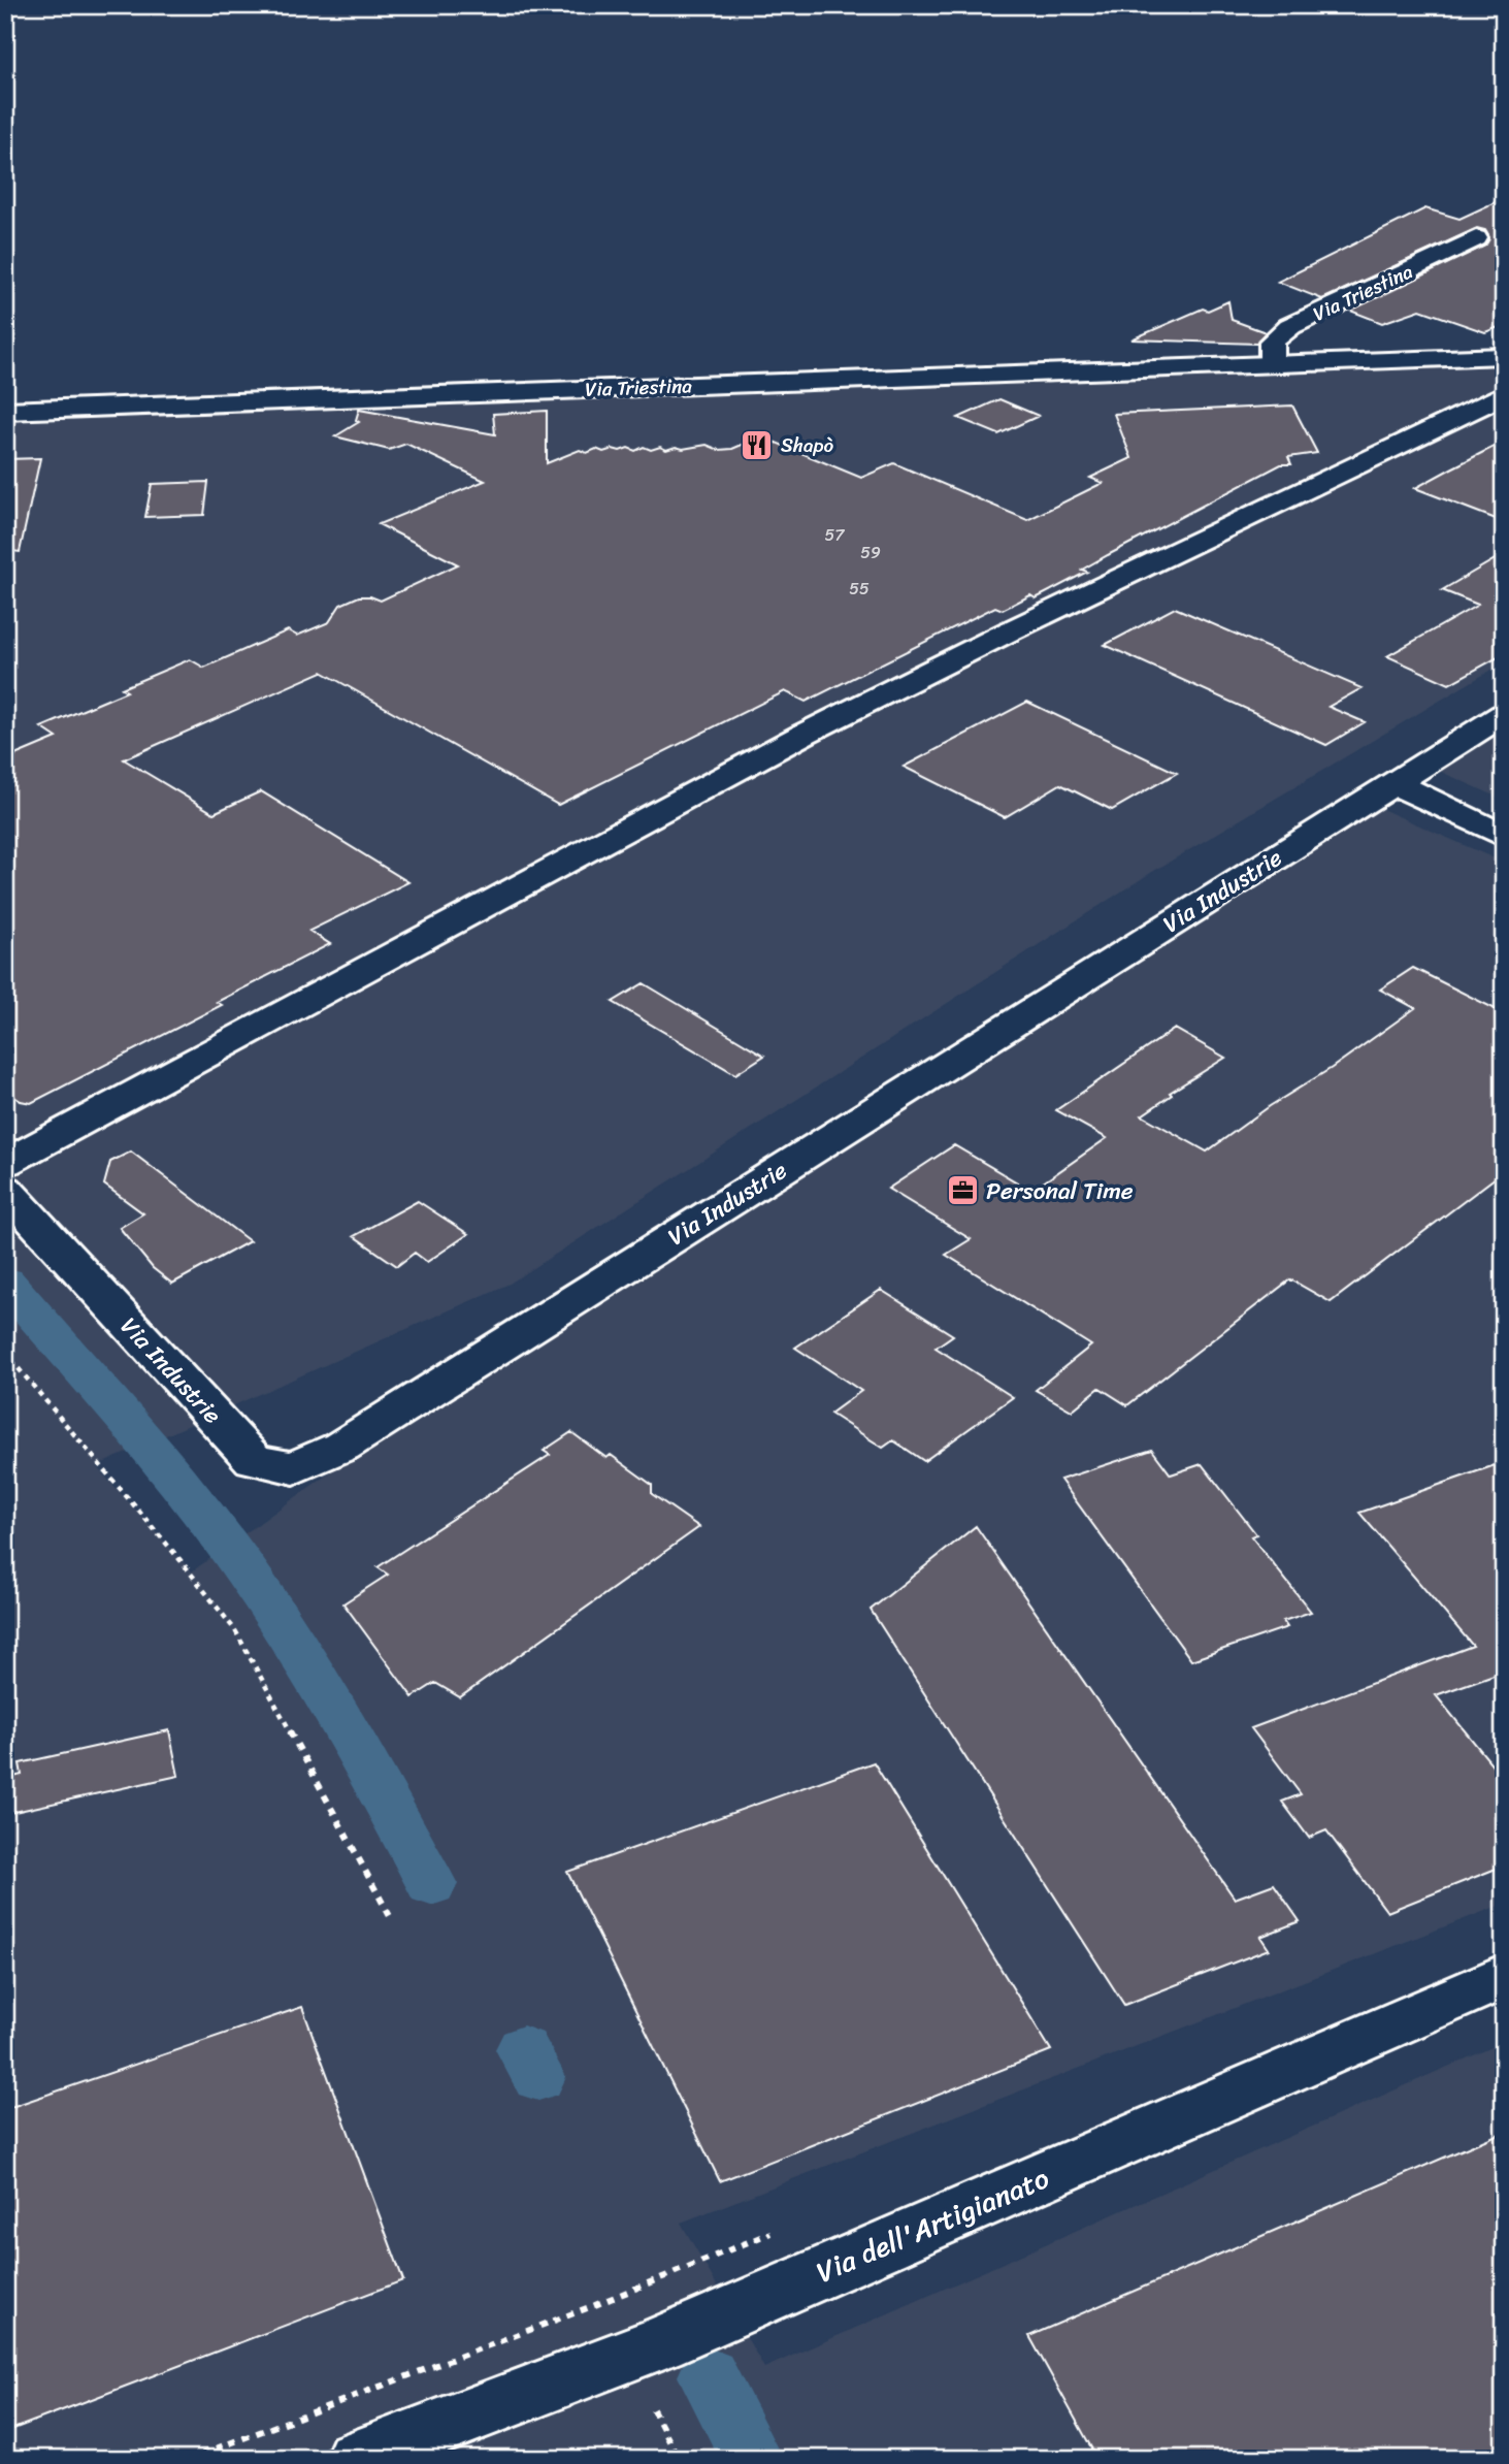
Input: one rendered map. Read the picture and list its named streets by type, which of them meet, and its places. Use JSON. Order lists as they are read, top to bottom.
{
  "streets": {
    "street": ["Via Triestina", "Via Industrie", "Via dell'Artigianato"]
  },
  "places": {
    "restaurant": ["Shapò"],
    "office": ["Personal Time"]
  },
  "house_numbers": ["57", "59", "55"]
}
